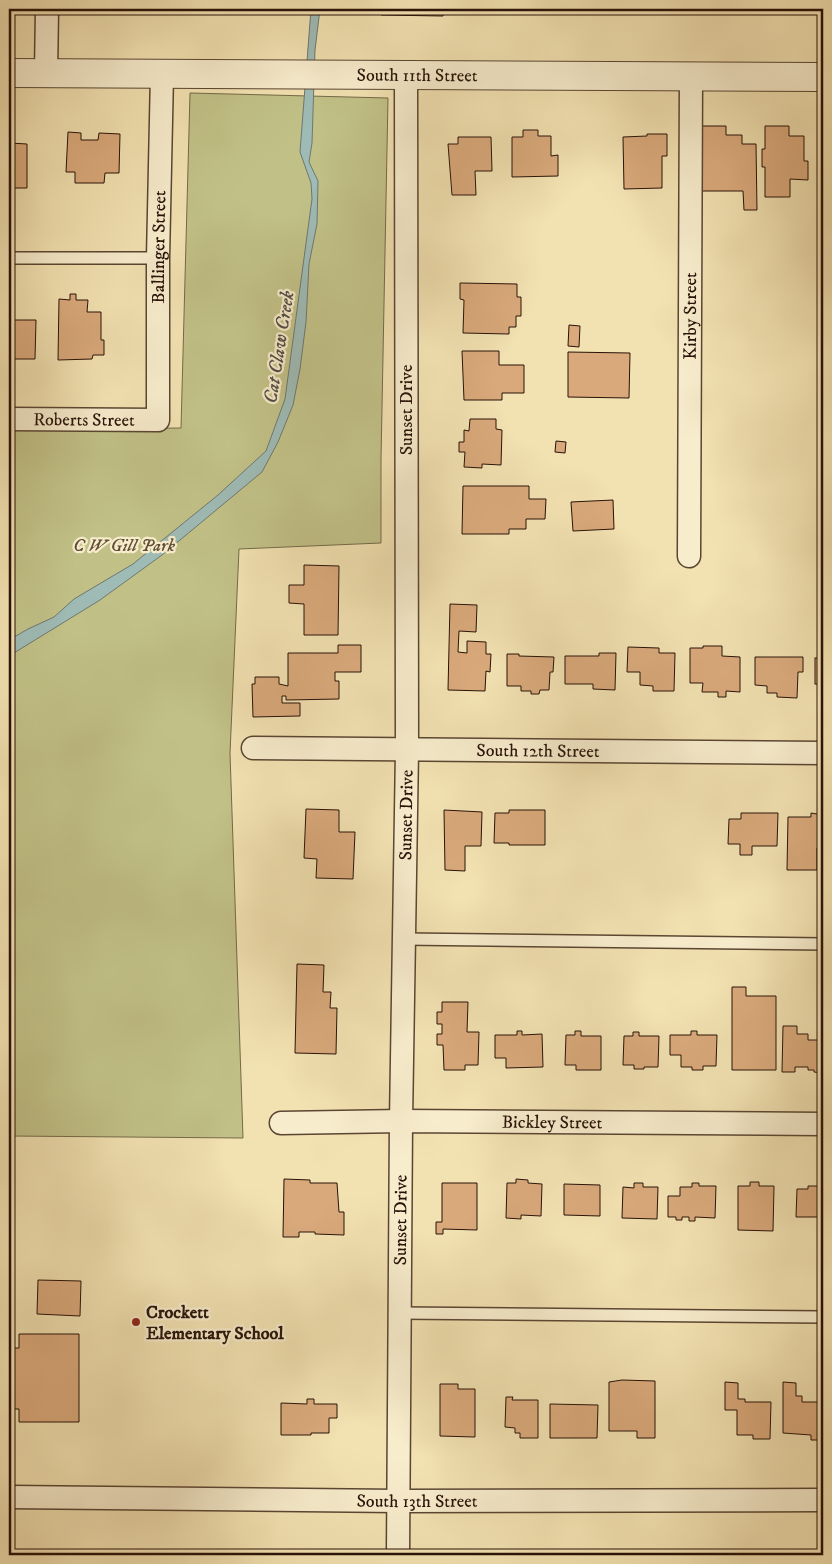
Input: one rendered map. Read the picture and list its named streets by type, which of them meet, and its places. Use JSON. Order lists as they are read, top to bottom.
{
  "streets": {
    "street": [
      "South 11th Street",
      "Ballinger Street",
      "Kirby Street",
      "Sunset Drive",
      "Roberts Street",
      "South 12th Street",
      "Bickley Street",
      "South 13th Street"
    ]
  },
  "crossings": [
    ["South 11th Street", "Ballinger Street"],
    ["South 11th Street", "Kirby Street"],
    ["South 11th Street", "Sunset Drive"],
    ["Ballinger Street", "Roberts Street"],
    ["Sunset Drive", "South 12th Street"],
    ["Sunset Drive", "Bickley Street"],
    ["Sunset Drive", "South 13th Street"]
  ],
  "water": ["Cat Claw Creek"],
  "parks": ["C W Gill Park"],
  "places": ["Crockett Elementary School"]
}
